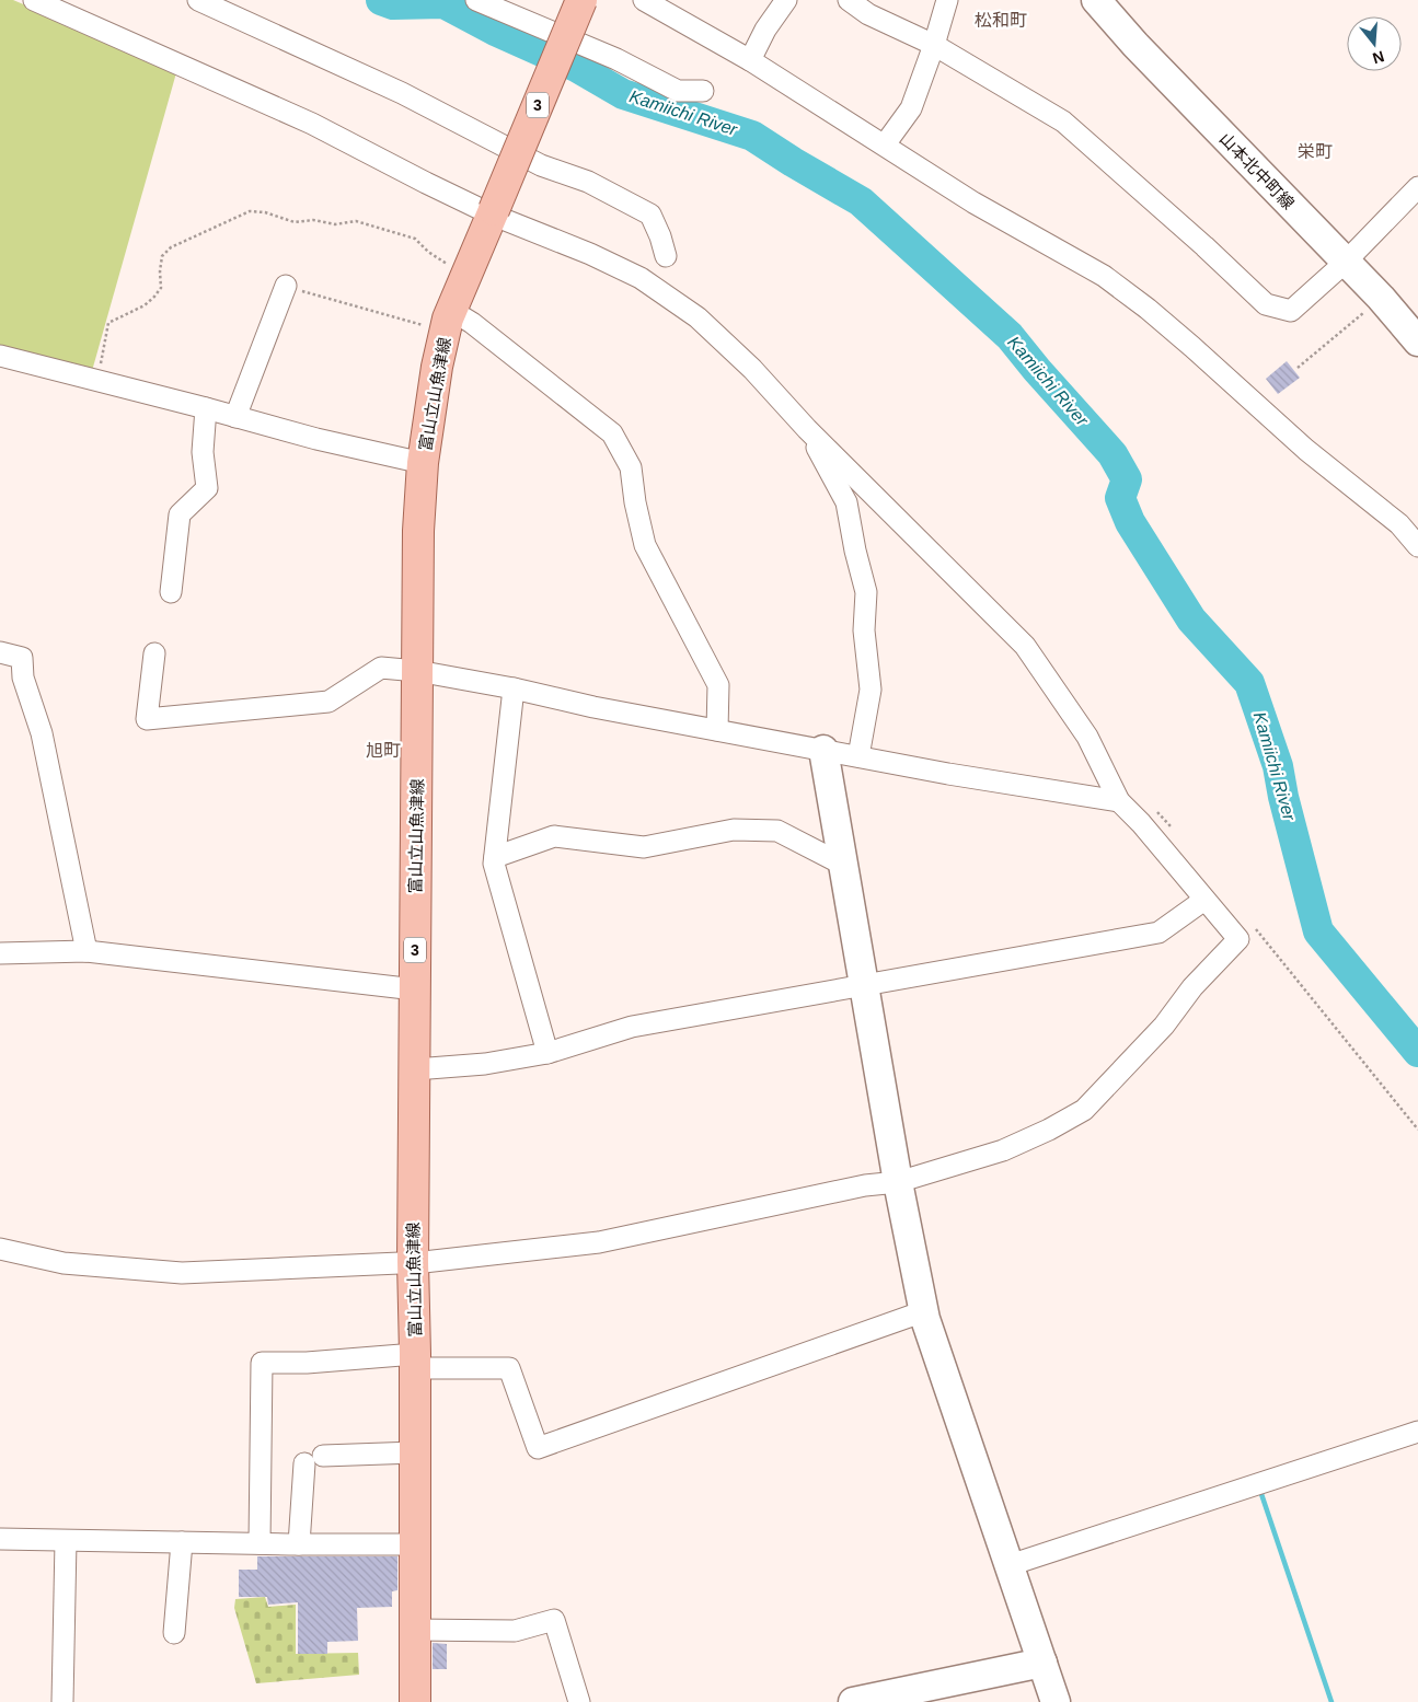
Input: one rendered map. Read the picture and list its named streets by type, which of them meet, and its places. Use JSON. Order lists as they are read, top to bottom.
{
  "streets": {
    "main road": ["3", "富山立山魚津線"],
    "street": ["山本北中町線"]
  },
  "districts": ["松和町", "栄町", "旭町"],
  "water": ["Kamiichi River"],
  "north": "bottom"
}
